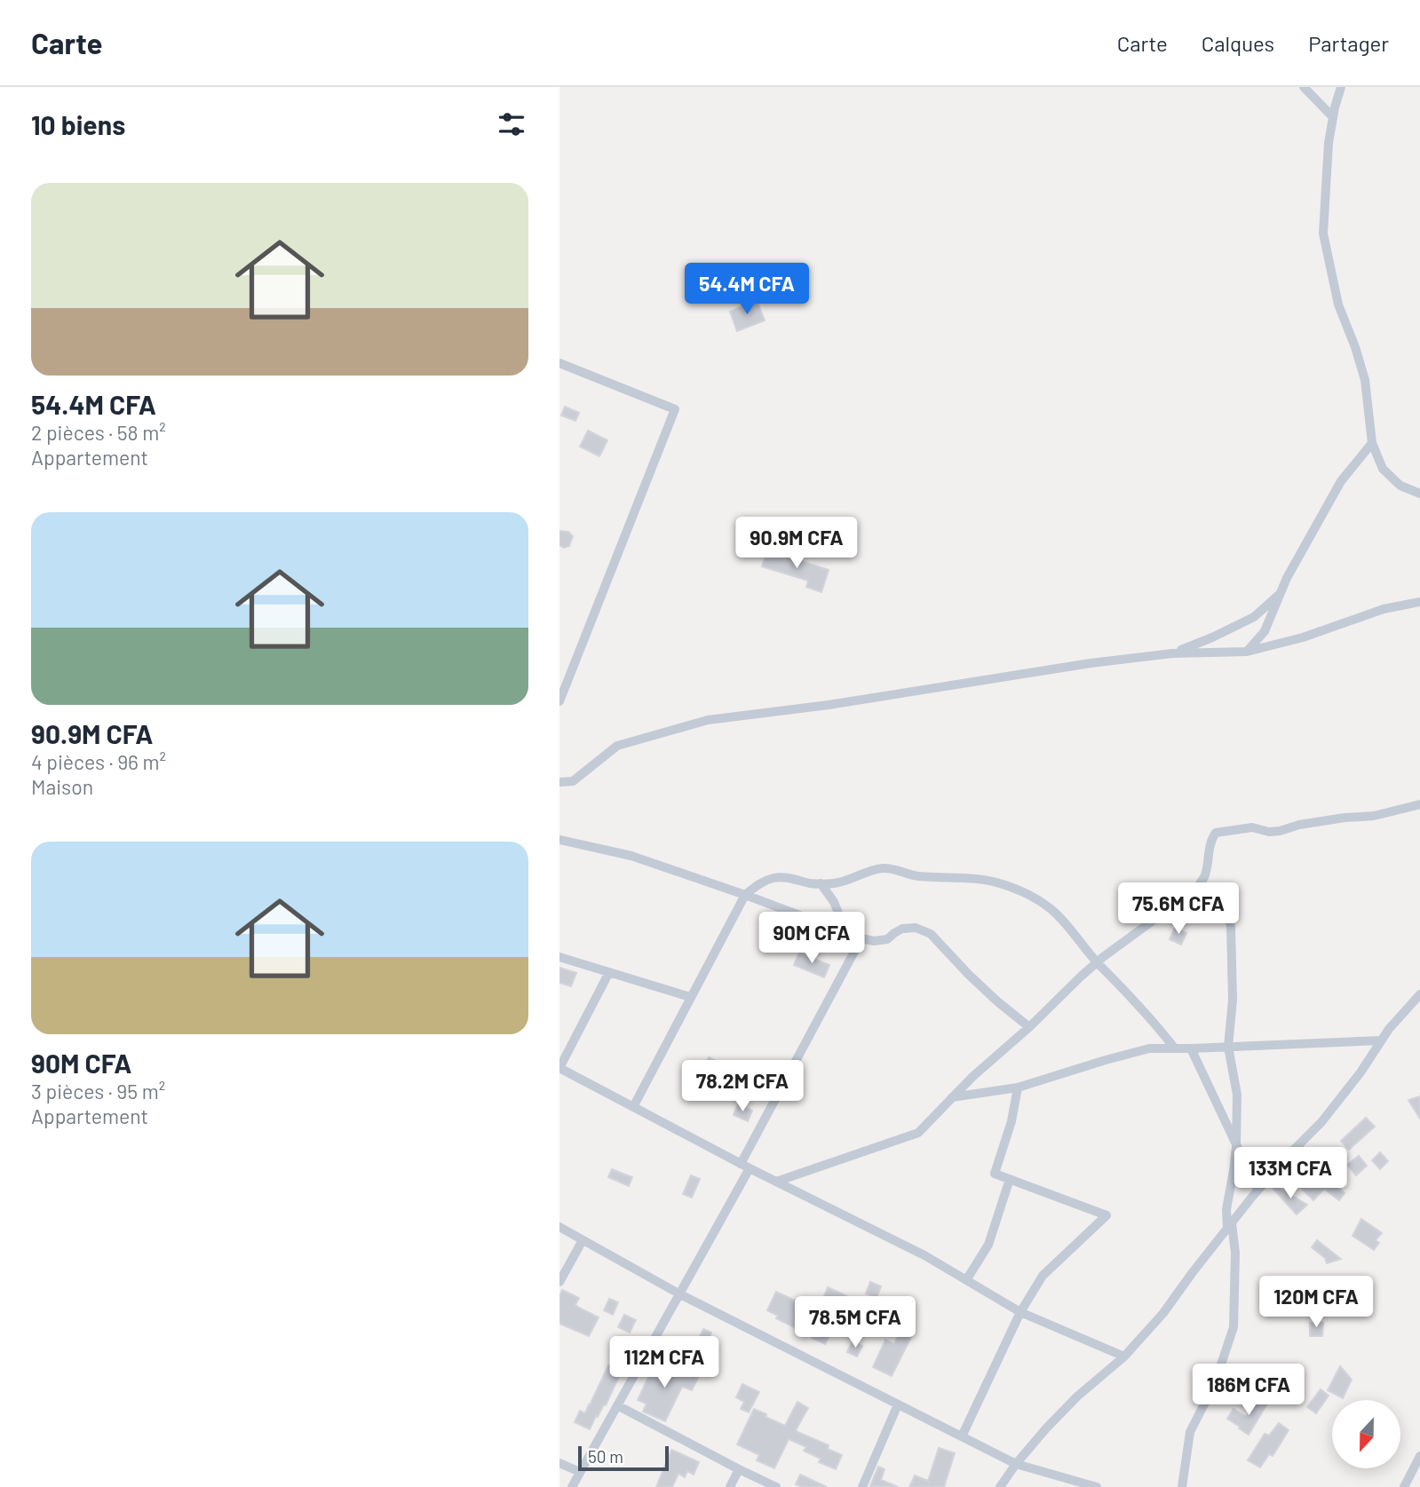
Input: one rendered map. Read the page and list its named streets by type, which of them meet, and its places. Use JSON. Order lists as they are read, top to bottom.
{
  "scale_bar": "50 m",
  "north": "bottom",
  "page": {
    "header": "Carte",
    "nav": ["Carte", "Calques", "Partager"],
    "heading": "10 biens",
    "list": [
      {
        "name": "54.4M CFA",
        "note": "2 pièces · 58 m² · Appartement"
      },
      {
        "name": "90.9M CFA",
        "note": "4 pièces · 96 m² · Maison"
      },
      {
        "name": "90M CFA",
        "note": "3 pièces · 95 m² · Appartement"
      }
    ],
    "price": [
      "54.4M CFA",
      "90.9M CFA",
      "75.6M CFA",
      "90M CFA",
      "78.2M CFA",
      "133M CFA",
      "120M CFA",
      "78.5M CFA",
      "112M CFA",
      "186M CFA"
    ],
    "scale": "50 m"
  }
}
